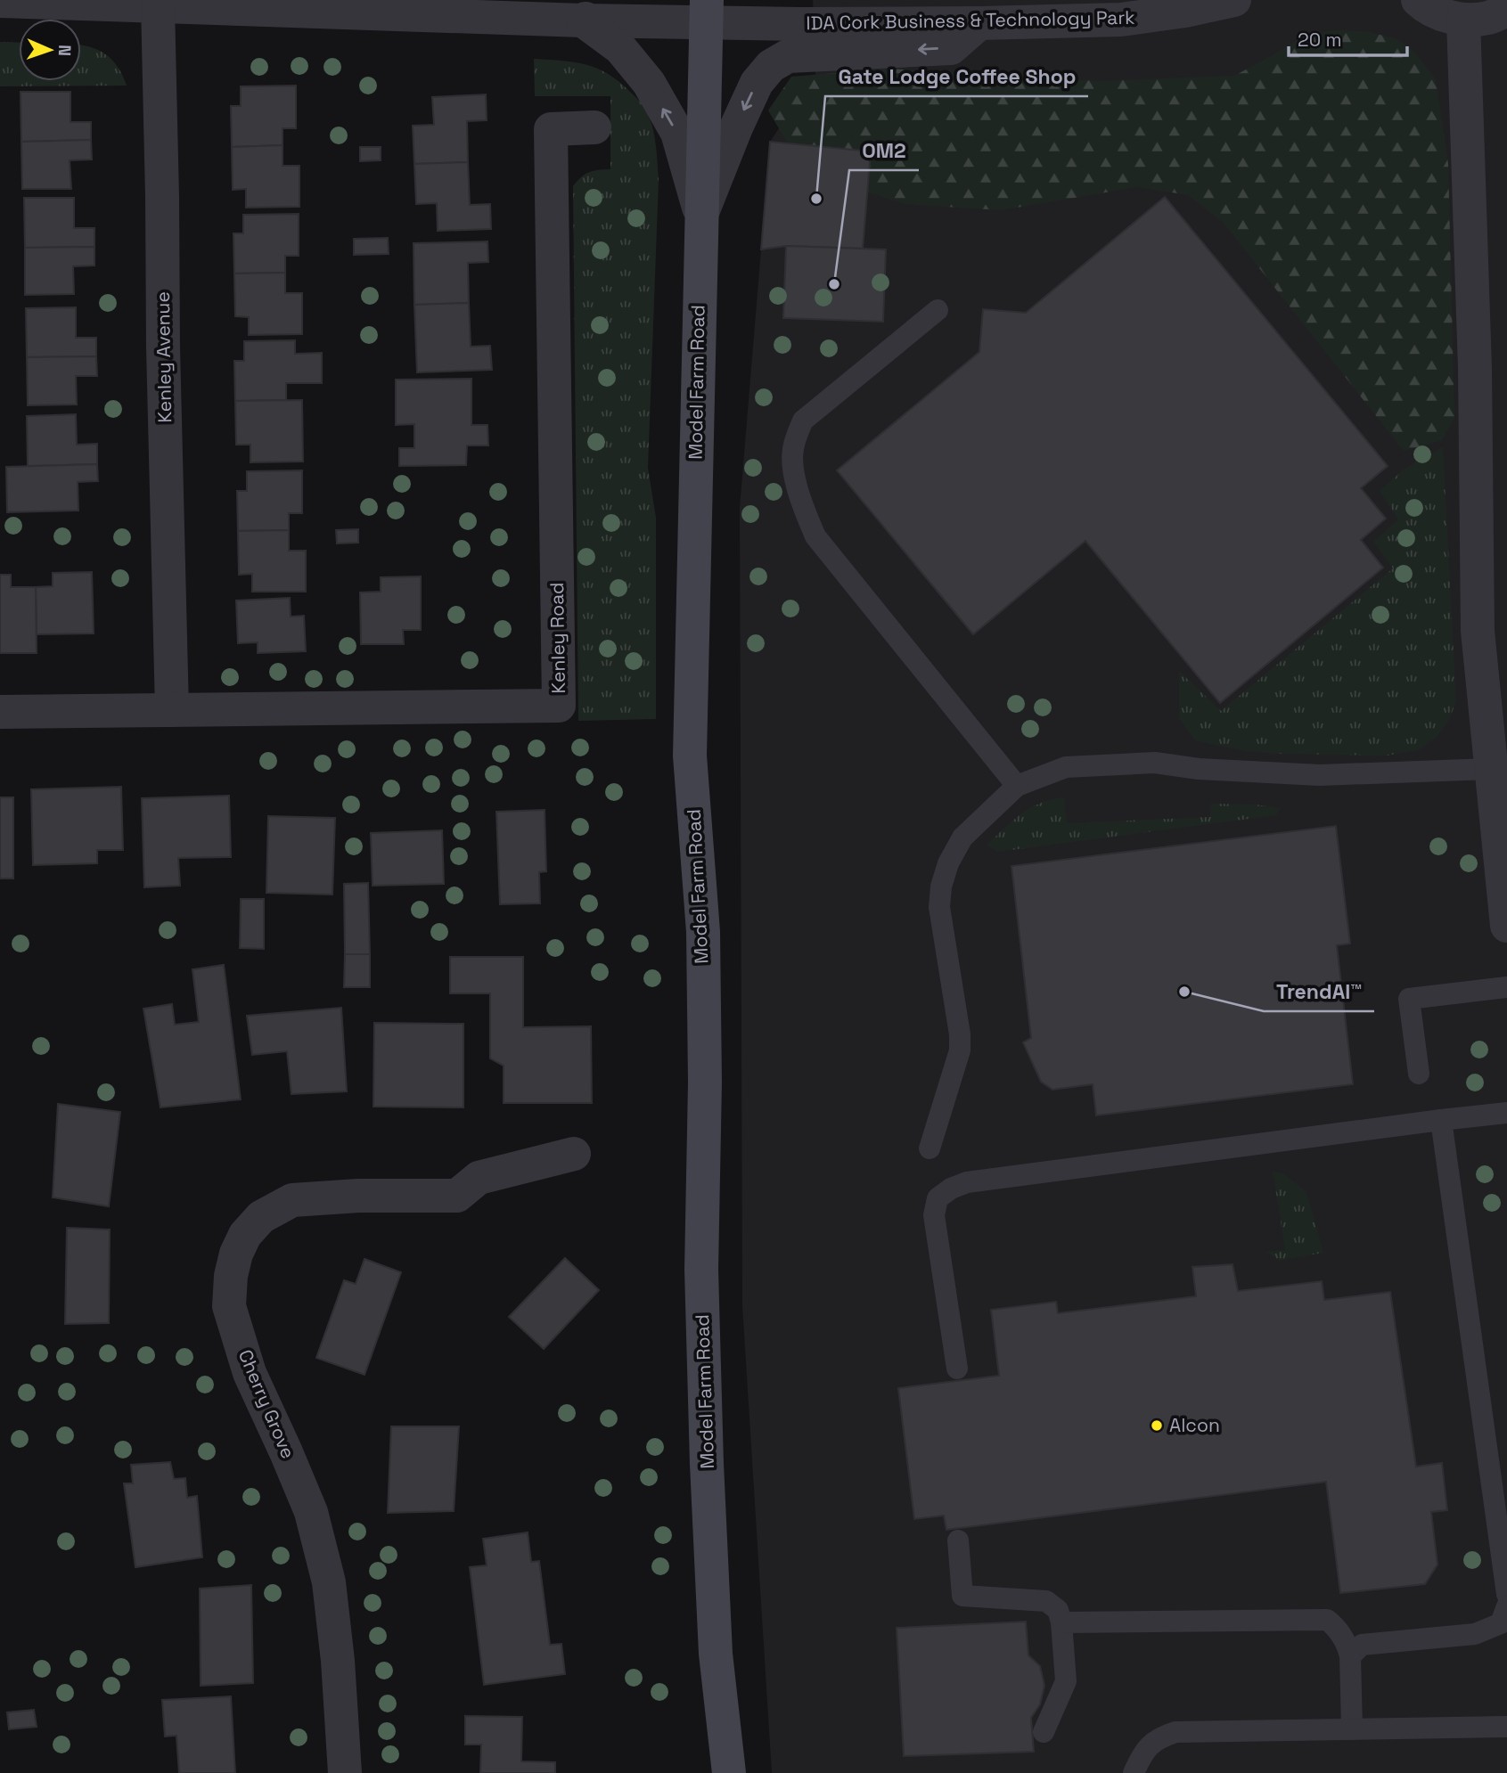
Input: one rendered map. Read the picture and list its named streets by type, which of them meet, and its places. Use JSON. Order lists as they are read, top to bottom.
{
  "streets": {
    "main road": ["Model Farm Road"],
    "street": [
      "IDA Cork Business & Technology Park",
      "Kenley Avenue",
      "Kenley Road",
      "Cherry Grove"
    ]
  },
  "crossings": [
    ["IDA Cork Business & Technology Park", "Kenley Avenue"],
    ["IDA Cork Business & Technology Park", "Model Farm Road"],
    ["Kenley Avenue", "Kenley Road"]
  ],
  "places": [
    "Gate Lodge Coffee Shop",
    "OM2",
    "TrendAI™",
    "Alcon"
  ],
  "scale_bar": "20 m",
  "north": "right"
}
